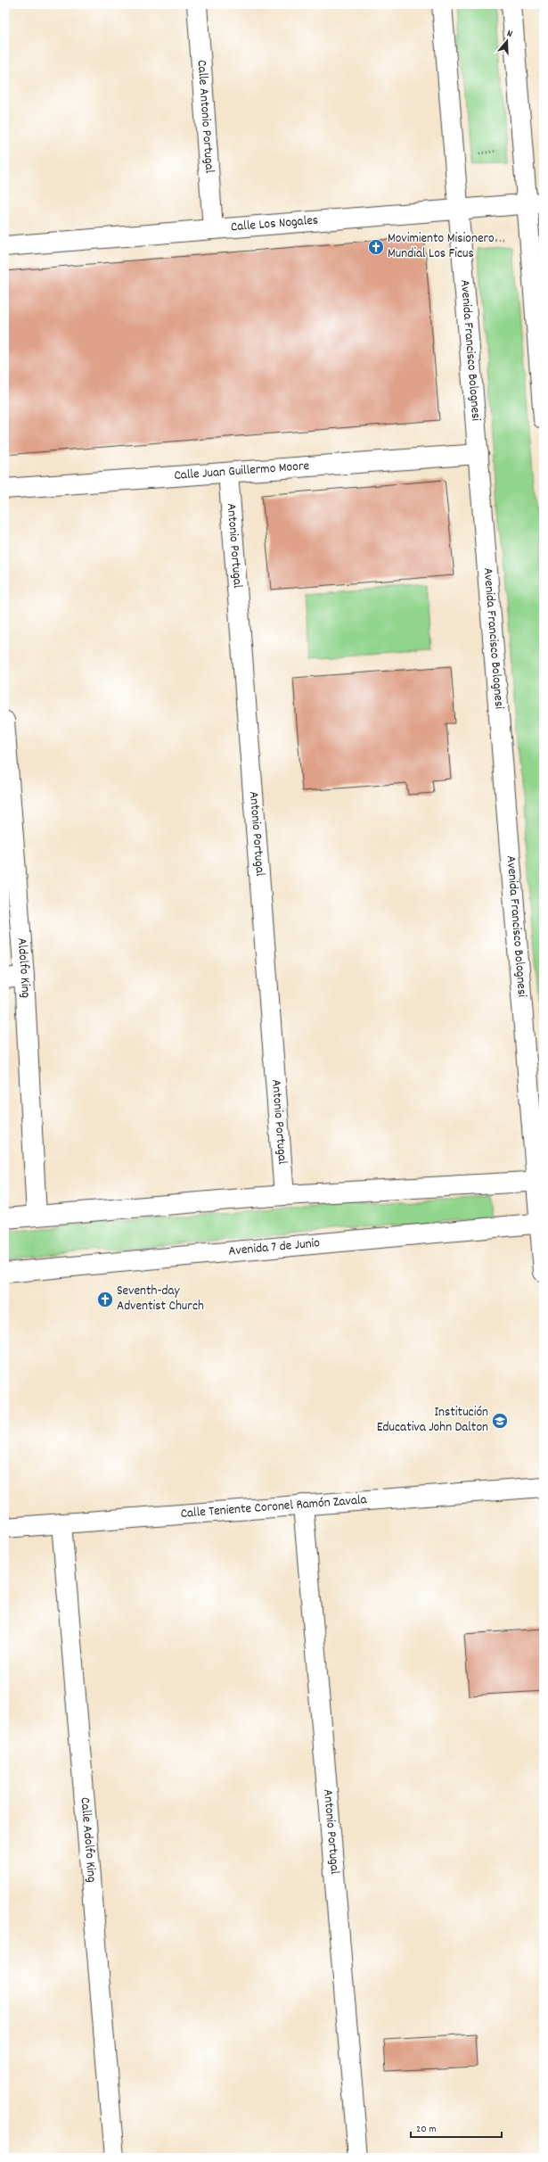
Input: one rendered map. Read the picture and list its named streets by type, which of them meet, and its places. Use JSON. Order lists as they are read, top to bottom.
{
  "streets": {
    "street": [
      "Calle Antonio Portugal",
      "Calle Los Nogales",
      "Avenida Francisco Bolognesi",
      "Calle Juan Guillermo Moore",
      "Antonio Portugal",
      "Aldolfo King",
      "Avenida 7 de Junio",
      "Calle Teniente Coronel Ramón Zavala",
      "Calle Adolfo King"
    ]
  },
  "crossings": [
    ["Calle Antonio Portugal", "Calle Los Nogales"],
    ["Calle Los Nogales", "Avenida Francisco Bolognesi"],
    ["Avenida Francisco Bolognesi", "Calle Juan Guillermo Moore"],
    ["Avenida Francisco Bolognesi", "Avenida 7 de Junio"],
    ["Calle Juan Guillermo Moore", "Antonio Portugal"],
    ["Antonio Portugal", "Calle Teniente Coronel Ramón Zavala"],
    ["Calle Teniente Coronel Ramón Zavala", "Calle Adolfo King"]
  ],
  "places": {
    "church": ["Movimiento Misionero Mundial Los Ficus", "Seventh-day Adventist Church"],
    "school or university": ["Institución Educativa John Dalton"]
  },
  "scale_bar": "20 m",
  "north": "top"
}
